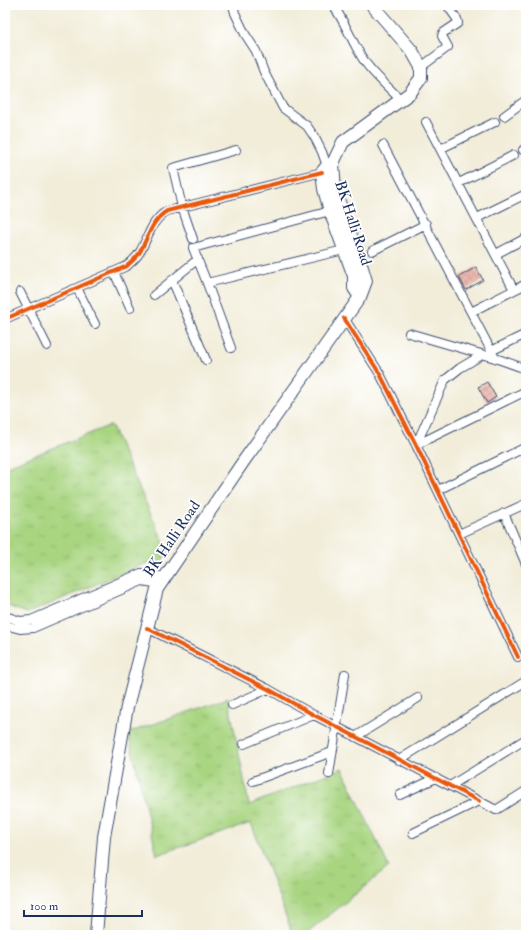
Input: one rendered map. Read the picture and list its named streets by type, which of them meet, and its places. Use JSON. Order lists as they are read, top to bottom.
{
  "streets": {
    "main road": ["BK Halli Road"]
  },
  "scale_bar": "100 m"
}
